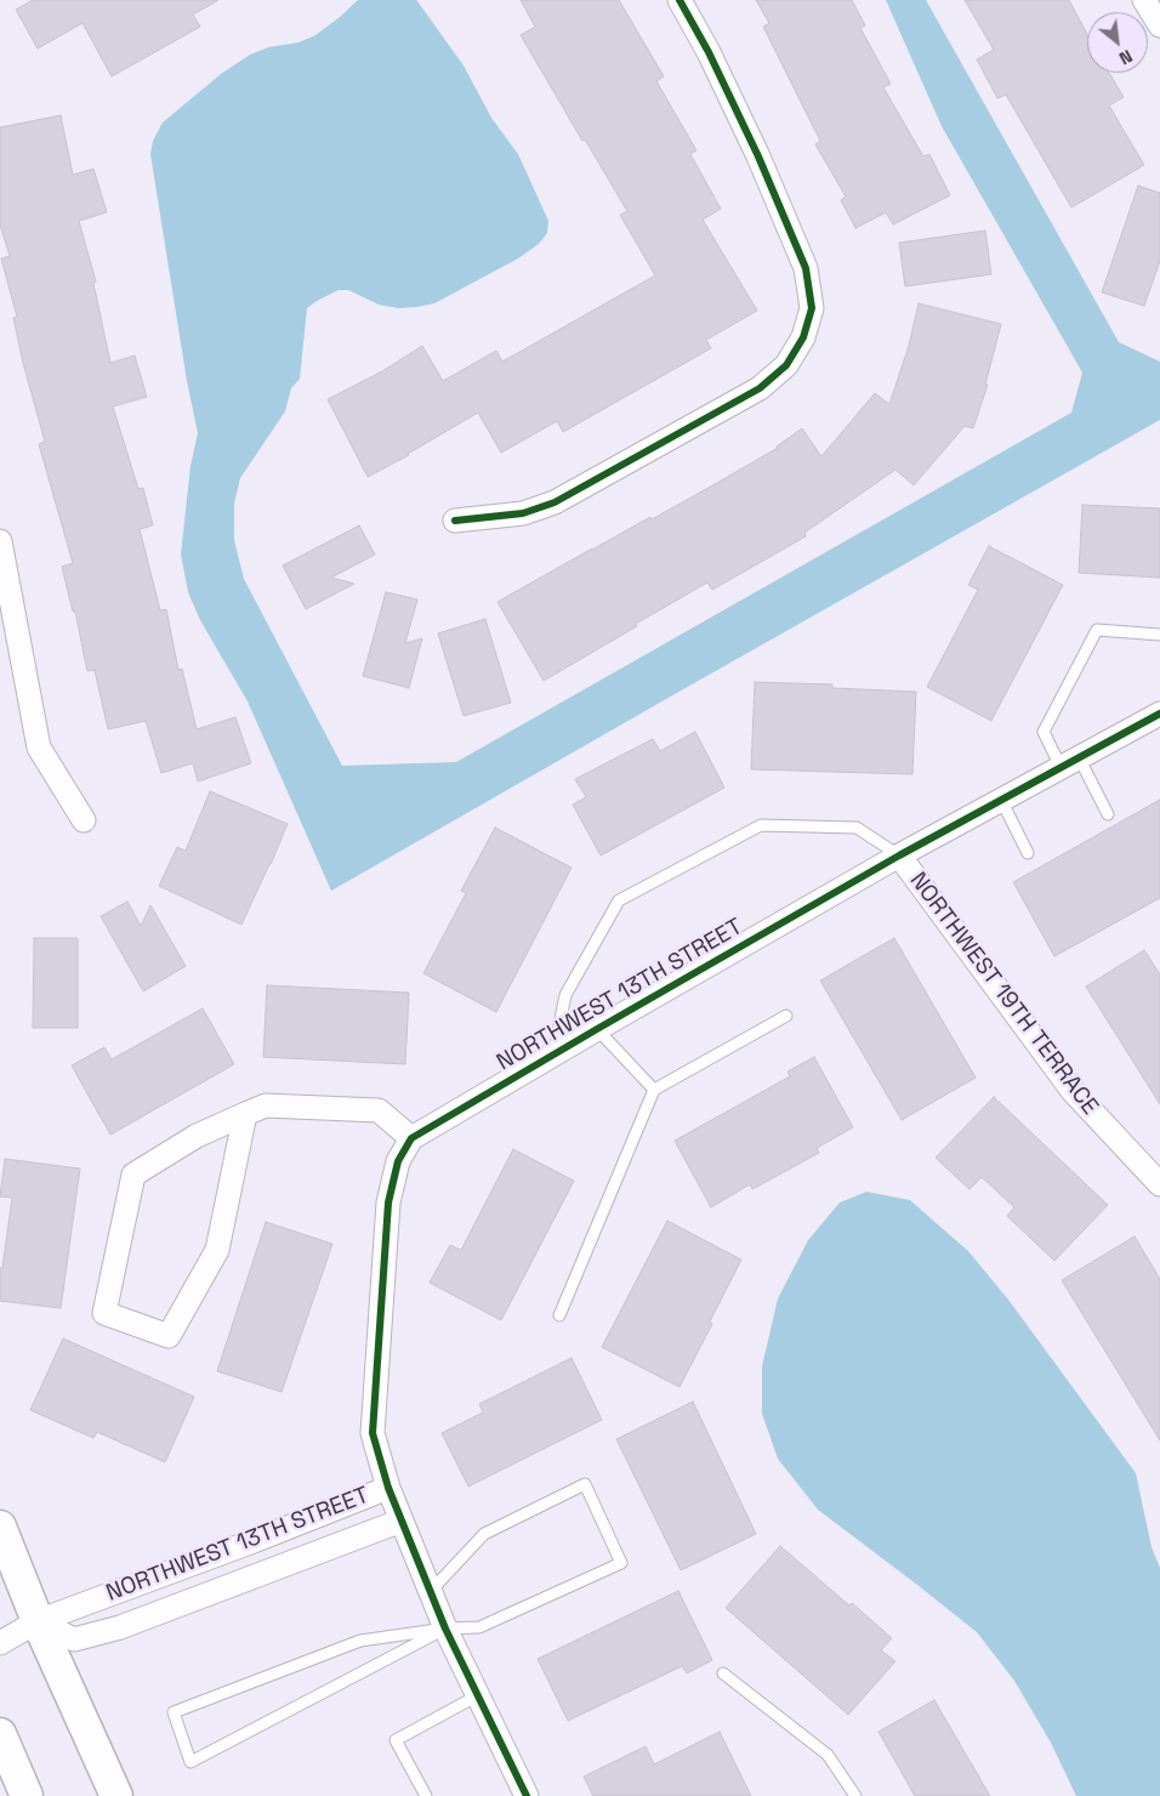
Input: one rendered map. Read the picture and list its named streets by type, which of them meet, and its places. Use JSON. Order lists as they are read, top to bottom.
{
  "streets": {
    "street": ["NORTHWEST 19TH TERRACE", "NORTHWEST 13TH STREET"]
  },
  "crossings": [
    ["NORTHWEST 19TH TERRACE", "NORTHWEST 13TH STREET"]
  ],
  "north": "bottom right"
}
